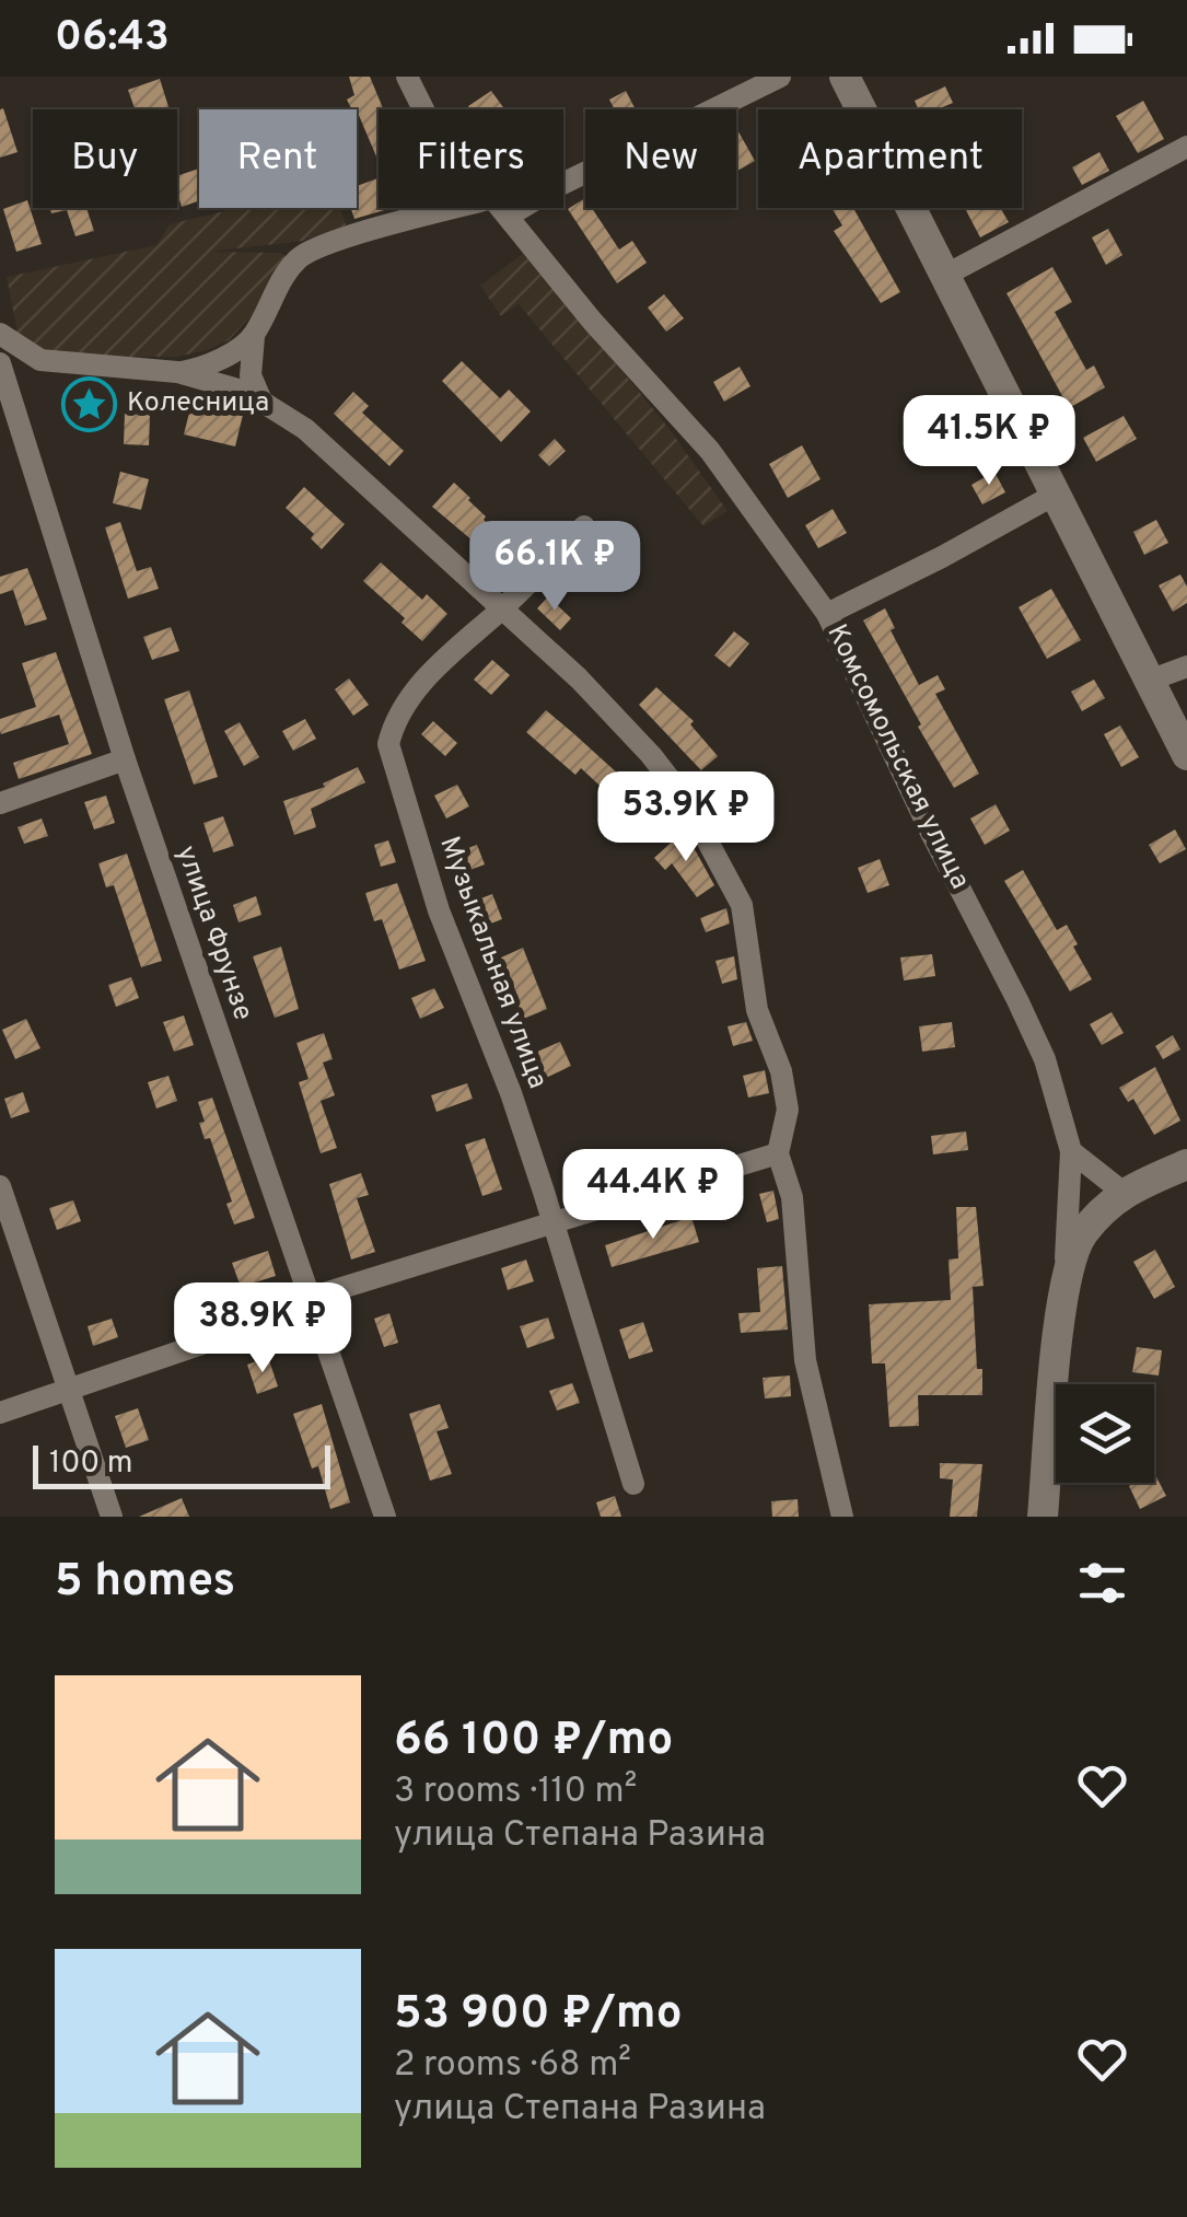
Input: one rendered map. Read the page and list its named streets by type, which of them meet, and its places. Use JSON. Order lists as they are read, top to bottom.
{
  "streets": {
    "street": ["Комсомольская улица", "улица Фрунзе", "Музыкальная улица"]
  },
  "places": {
    "place": ["Колесница"]
  },
  "scale_bar": "100 m",
  "page": {
    "status": "06:43",
    "chip": [
      "Buy",
      "Rent",
      "Filters",
      "New",
      "Apartment"
    ],
    "price": [
      "41.5K ₽",
      "66.1K ₽",
      "53.9K ₽",
      "44.4K ₽",
      "38.9K ₽"
    ],
    "scale": "100 m",
    "heading": "5 homes",
    "list": [
      {
        "name": "66 100 ₽/mo",
        "note": "3 rooms · 110 m² · улица Степана Разина"
      },
      {
        "name": "53 900 ₽/mo",
        "note": "2 rooms · 68 m² · улица Степана Разина"
      }
    ]
  }
}
